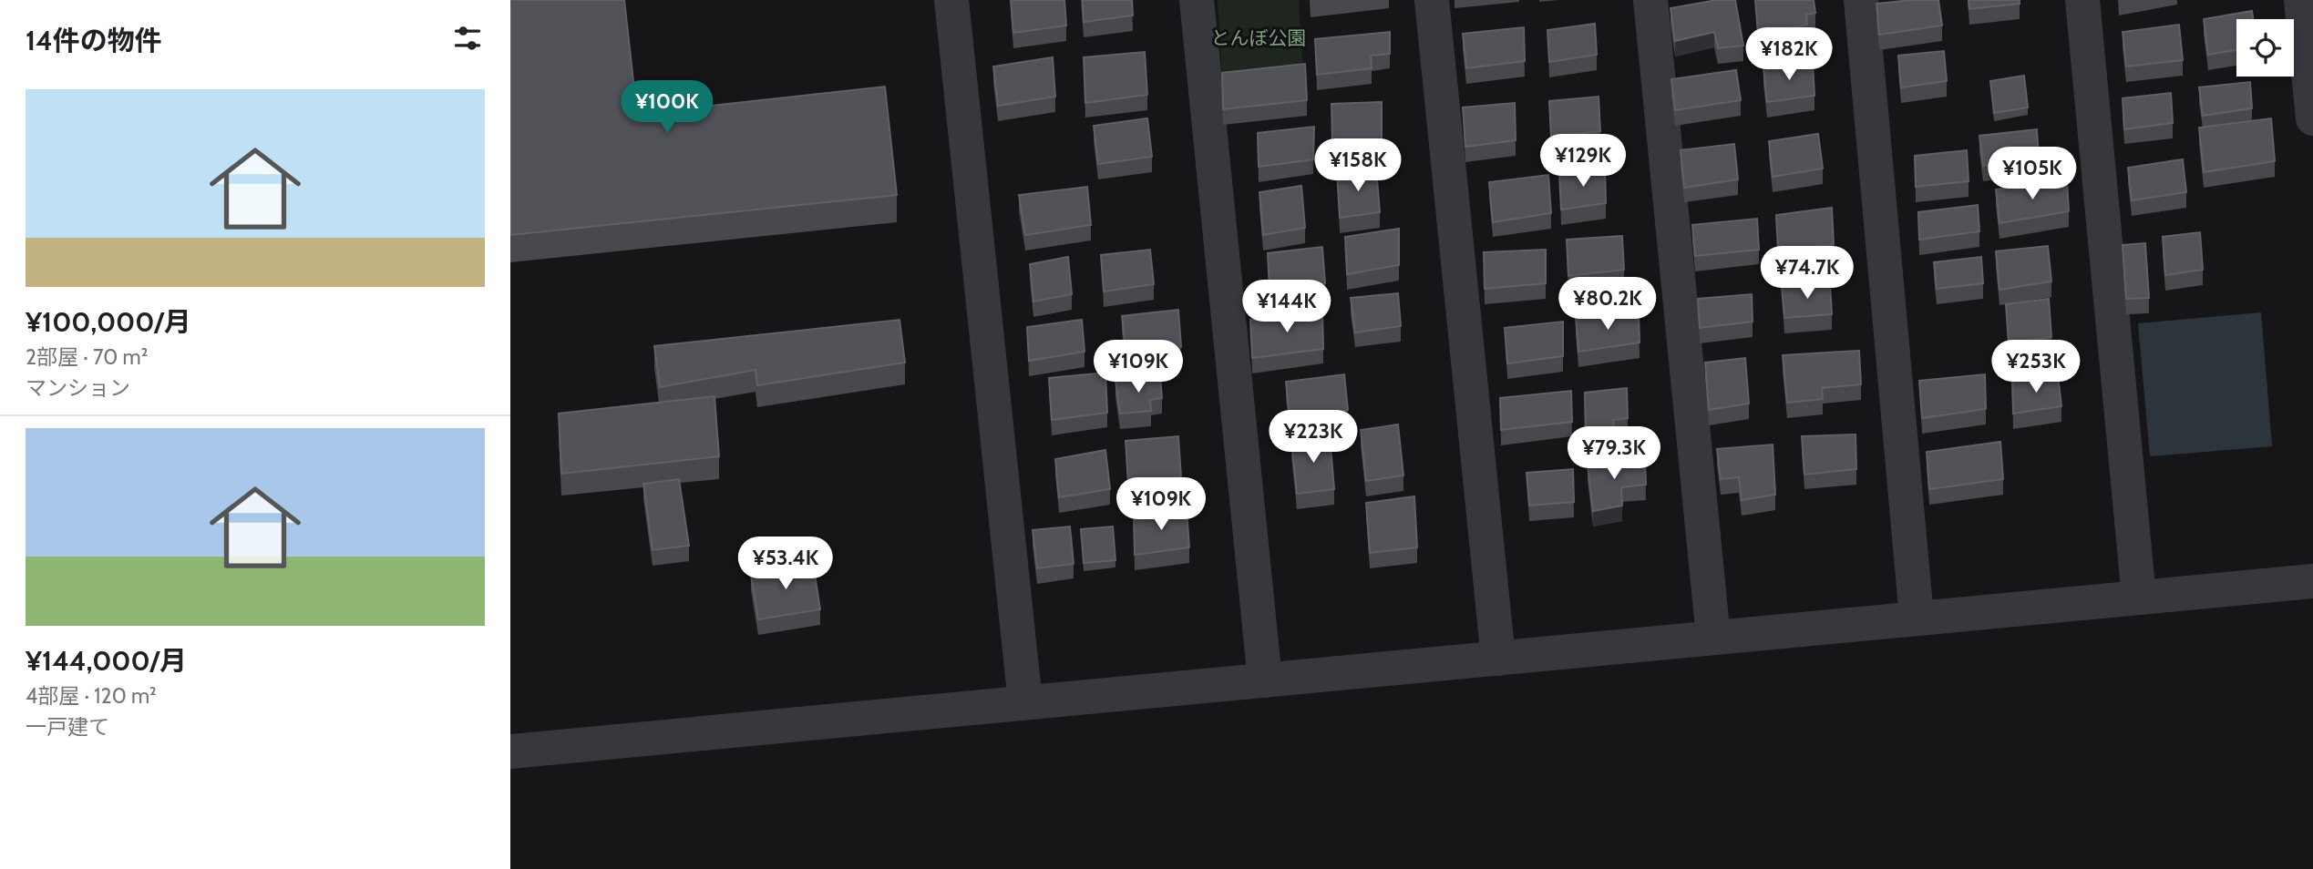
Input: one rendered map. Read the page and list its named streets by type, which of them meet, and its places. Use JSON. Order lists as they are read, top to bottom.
{
  "parks": ["とんぼ公園"],
  "page": {
    "heading": "14件の物件",
    "price": [
      "¥182K",
      "¥100K",
      "¥129K",
      "¥158K",
      "¥105K",
      "¥74.7K",
      "¥80.2K",
      "¥144K",
      "¥109K",
      "¥253K",
      "¥223K",
      "¥79.3K",
      "¥109K",
      "¥53.4K"
    ],
    "list": [
      {
        "name": "¥100,000/月",
        "note": "2部屋 · 70 m² · マンション"
      },
      {
        "name": "¥144,000/月",
        "note": "4部屋 · 120 m² · 一戸建て"
      }
    ]
  }
}
